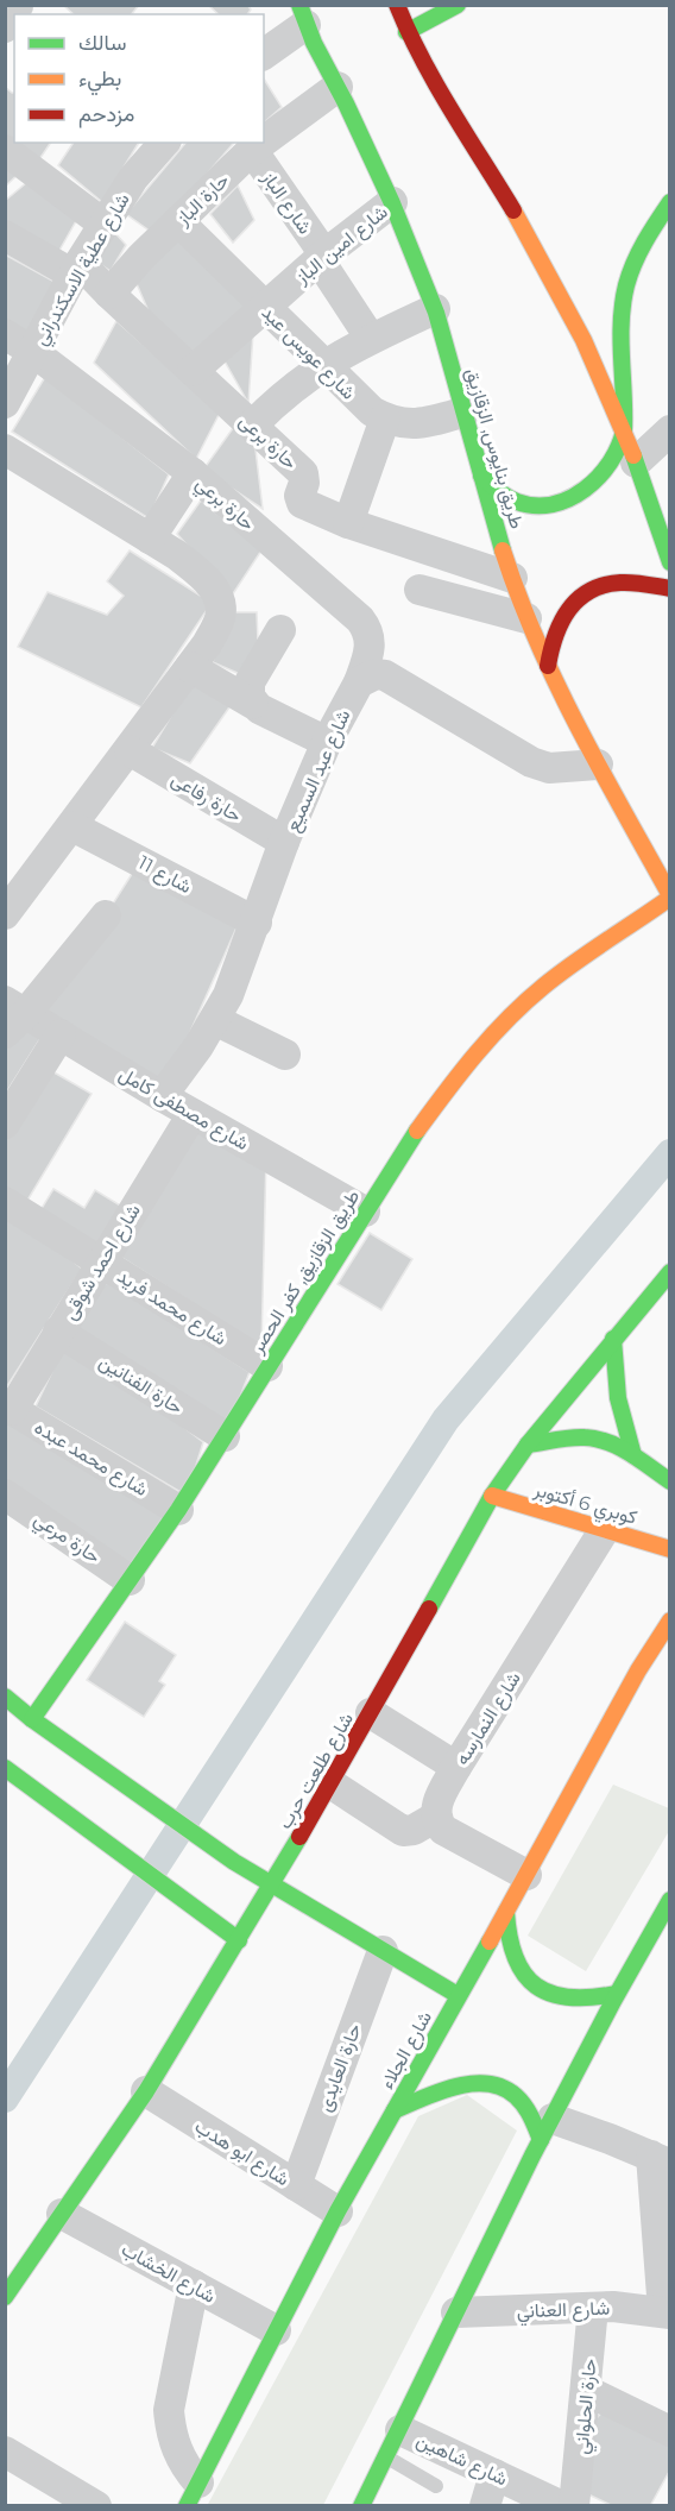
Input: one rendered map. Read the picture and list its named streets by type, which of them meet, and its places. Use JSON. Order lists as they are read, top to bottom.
{
  "streets": {
    "main road": [
      "طريق بنايوس, الزقازيق",
      "طريق الزقازيق, كفر الحصر",
      "كوبري 6 أكتوبر",
      "شارع طلعت حرب",
      "شارع الجلاء"
    ],
    "street": [
      "حارة الباز",
      "شارع الباز",
      "شارع امين الباز",
      "شارع عطية الاسكندراني",
      "شارع عويس عيد",
      "حارة برعى",
      "حارة برعي",
      "شارع عبد السميع",
      "حارة رفاعى",
      "شارع 11",
      "شارع مصطفى كامل",
      "شارع احمد شوقى",
      "شارع محمد فريد",
      "حارة الفنانين",
      "شارع محمد عبده",
      "حارة مرعي",
      "شارع النمارسه",
      "حارة العايدى",
      "شارع ابو هدب",
      "شارع الخشاب",
      "شارع العناني",
      "حارة الحلواني",
      "شارع شاهين"
    ]
  },
  "crossings": [
    ["حارة الباز", "شارع الباز"],
    ["حارة الباز", "شارع عويس عيد"],
    ["حارة الباز", "حارة برعى"],
    ["حارة الباز", "طريق بنايوس, الزقازيق"],
    ["شارع الباز", "شارع امين الباز"],
    ["شارع امين الباز", "شارع عويس عيد"],
    ["شارع امين الباز", "حارة برعى"],
    ["شارع امين الباز", "طريق بنايوس, الزقازيق"],
    ["شارع عطية الاسكندراني", "حارة برعى"],
    ["شارع عطية الاسكندراني", "حارة برعي"],
    ["شارع عويس عيد", "طريق بنايوس, الزقازيق"],
    ["حارة برعى", "طريق بنايوس, الزقازيق"],
    ["طريق بنايوس, الزقازيق", "طريق الزقازيق, كفر الحصر"],
    ["حارة برعي", "شارع عبد السميع"],
    ["شارع عبد السميع", "حارة رفاعى"],
    ["شارع عبد السميع", "شارع 11"],
    ["شارع عبد السميع", "شارع مصطفى كامل"],
    ["شارع مصطفى كامل", "شارع احمد شوقى"],
    ["شارع مصطفى كامل", "طريق الزقازيق, كفر الحصر"],
    ["شارع احمد شوقى", "شارع محمد فريد"],
    ["شارع احمد شوقى", "حارة الفنانين"],
    ["شارع احمد شوقى", "شارع محمد عبده"],
    ["طريق الزقازيق, كفر الحصر", "شارع محمد فريد"],
    ["طريق الزقازيق, كفر الحصر", "حارة الفنانين"],
    ["طريق الزقازيق, كفر الحصر", "شارع محمد عبده"],
    ["طريق الزقازيق, كفر الحصر", "حارة مرعي"],
    ["كوبري 6 أكتوبر", "شارع النمارسه"],
    ["كوبري 6 أكتوبر", "شارع طلعت حرب"],
    ["شارع طلعت حرب", "شارع ابو هدب"],
    ["شارع طلعت حرب", "شارع الخشاب"],
    ["شارع الجلاء", "شارع ابو هدب"],
    ["شارع الجلاء", "شارع الخشاب"],
    ["حارة العايدى", "شارع ابو هدب"],
    ["شارع العناني", "حارة الحلواني"]
  ],
  "legend": ["سالك", "بطيء", "مزدحم"]
}
